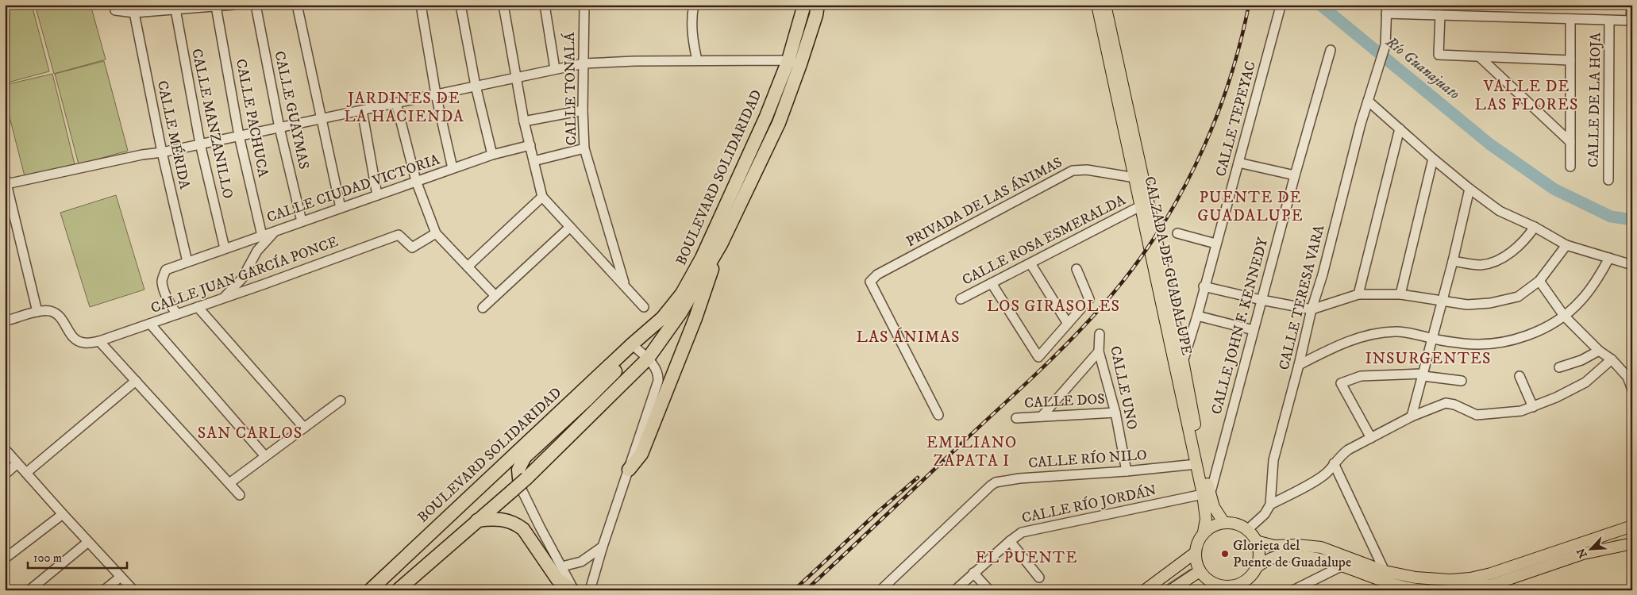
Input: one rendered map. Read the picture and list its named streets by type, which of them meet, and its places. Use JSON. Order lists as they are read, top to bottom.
{
  "streets": {
    "highway": ["BOULEVARD SOLIDARIDAD"],
    "main road": ["CALZADA DE GUADALUPE"],
    "street": [
      "CALLE TONALÁ",
      "CALLE DE LA HOJA",
      "CALLE GUAYMAS",
      "CALLE PACHUCA",
      "CALLE TEPEYAC",
      "CALLE MANZANILLO",
      "CALLE MÉRIDA",
      "CALLE CIUDAD VICTORIA",
      "PRIVADA DE LAS ÁNIMAS",
      "CALLE ROSA ESMERALDA",
      "CALLE JUAN GARCÍA PONCE",
      "CALLE TERESA VARA",
      "CALLE JOHN F. KENNEDY",
      "CALLE UNO",
      "CALLE DOS",
      "CALLE RÍO NILO",
      "CALLE RÍO JORDÁN"
    ]
  },
  "crossings": [
    ["CALLE GUAYMAS", "CALLE CIUDAD VICTORIA"],
    ["CALLE PACHUCA", "CALLE CIUDAD VICTORIA"],
    ["CALLE TEPEYAC", "CALZADA DE GUADALUPE"],
    ["CALLE MANZANILLO", "CALLE CIUDAD VICTORIA"],
    ["CALLE MÉRIDA", "CALLE CIUDAD VICTORIA"],
    ["CALLE CIUDAD VICTORIA", "CALLE JUAN GARCÍA PONCE"],
    ["PRIVADA DE LAS ÁNIMAS", "CALZADA DE GUADALUPE"],
    ["CALLE ROSA ESMERALDA", "CALZADA DE GUADALUPE"],
    ["CALZADA DE GUADALUPE", "CALLE JOHN F. KENNEDY"],
    ["CALZADA DE GUADALUPE", "CALLE RÍO NILO"],
    ["CALZADA DE GUADALUPE", "CALLE RÍO JORDÁN"],
    ["CALLE JOHN F. KENNEDY", "CALLE RÍO JORDÁN"],
    ["CALLE UNO", "CALLE DOS"],
    ["CALLE UNO", "CALLE RÍO NILO"]
  ],
  "districts": [
    "VALLE DE LAS FLORES",
    "JARDINES DE LA HACIENDA",
    "PUENTE DE GUADALUPE",
    "LOS GIRASOLES",
    "LAS ÁNIMAS",
    "INSURGENTES",
    "SAN CARLOS",
    "EMILIANO ZAPATA I",
    "EL PUENTE"
  ],
  "water": ["Río Guanajuato"],
  "places": ["Glorieta del Puente de Guadalupe"],
  "scale_bar": "100 m",
  "north": "bottom left"
}
